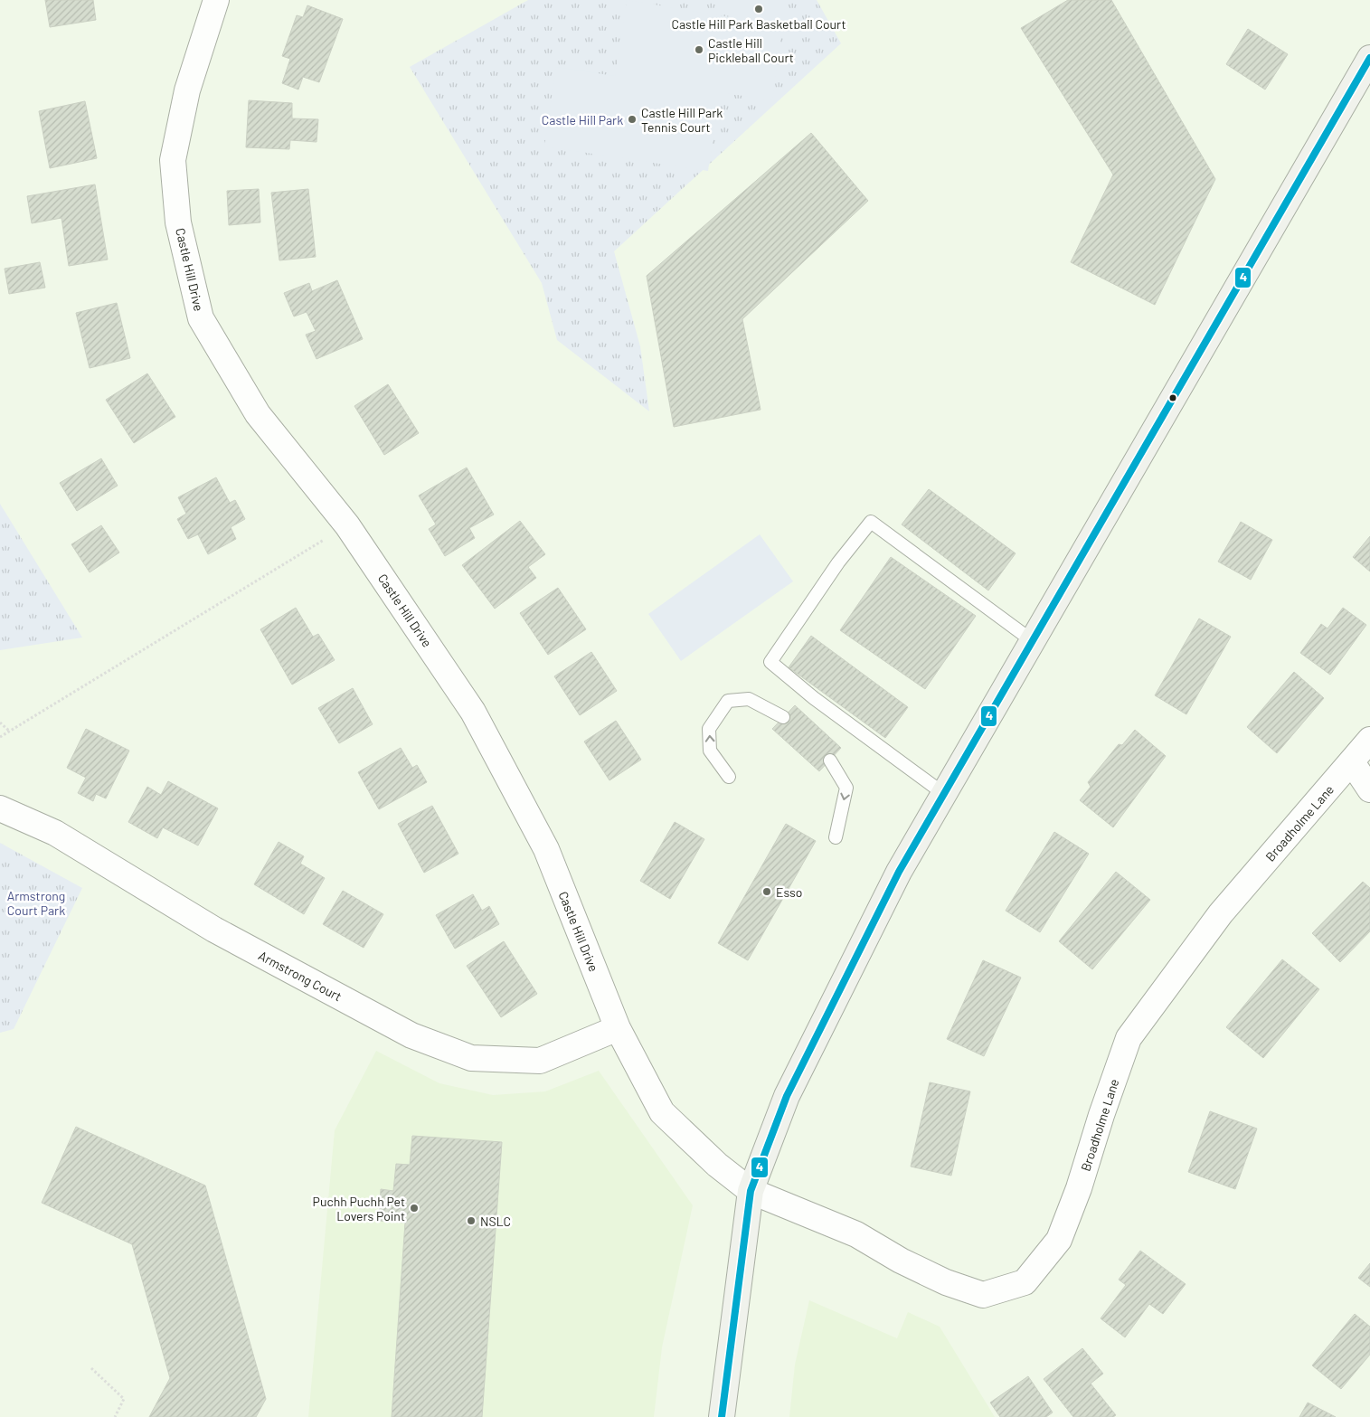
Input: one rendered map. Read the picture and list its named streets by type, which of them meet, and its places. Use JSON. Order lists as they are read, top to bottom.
{
  "streets": {
    "street": ["Castle Hill Drive", "Broadholme Lane", "Armstrong Court"]
  },
  "crossings": [
    ["Castle Hill Drive", "Broadholme Lane"],
    ["Castle Hill Drive", "Armstrong Court"]
  ],
  "parks": ["Castle Hill Park", "Armstrong Court Park"],
  "places": [
    "Castle Hill Park Basketball Court",
    "Castle Hill Pickleball Court",
    "Castle Hill Park Tennis Court",
    "Esso",
    "Puchh Puchh Pet Lovers Point",
    "NSLC"
  ],
  "lines": ["transit line 4"]
}
